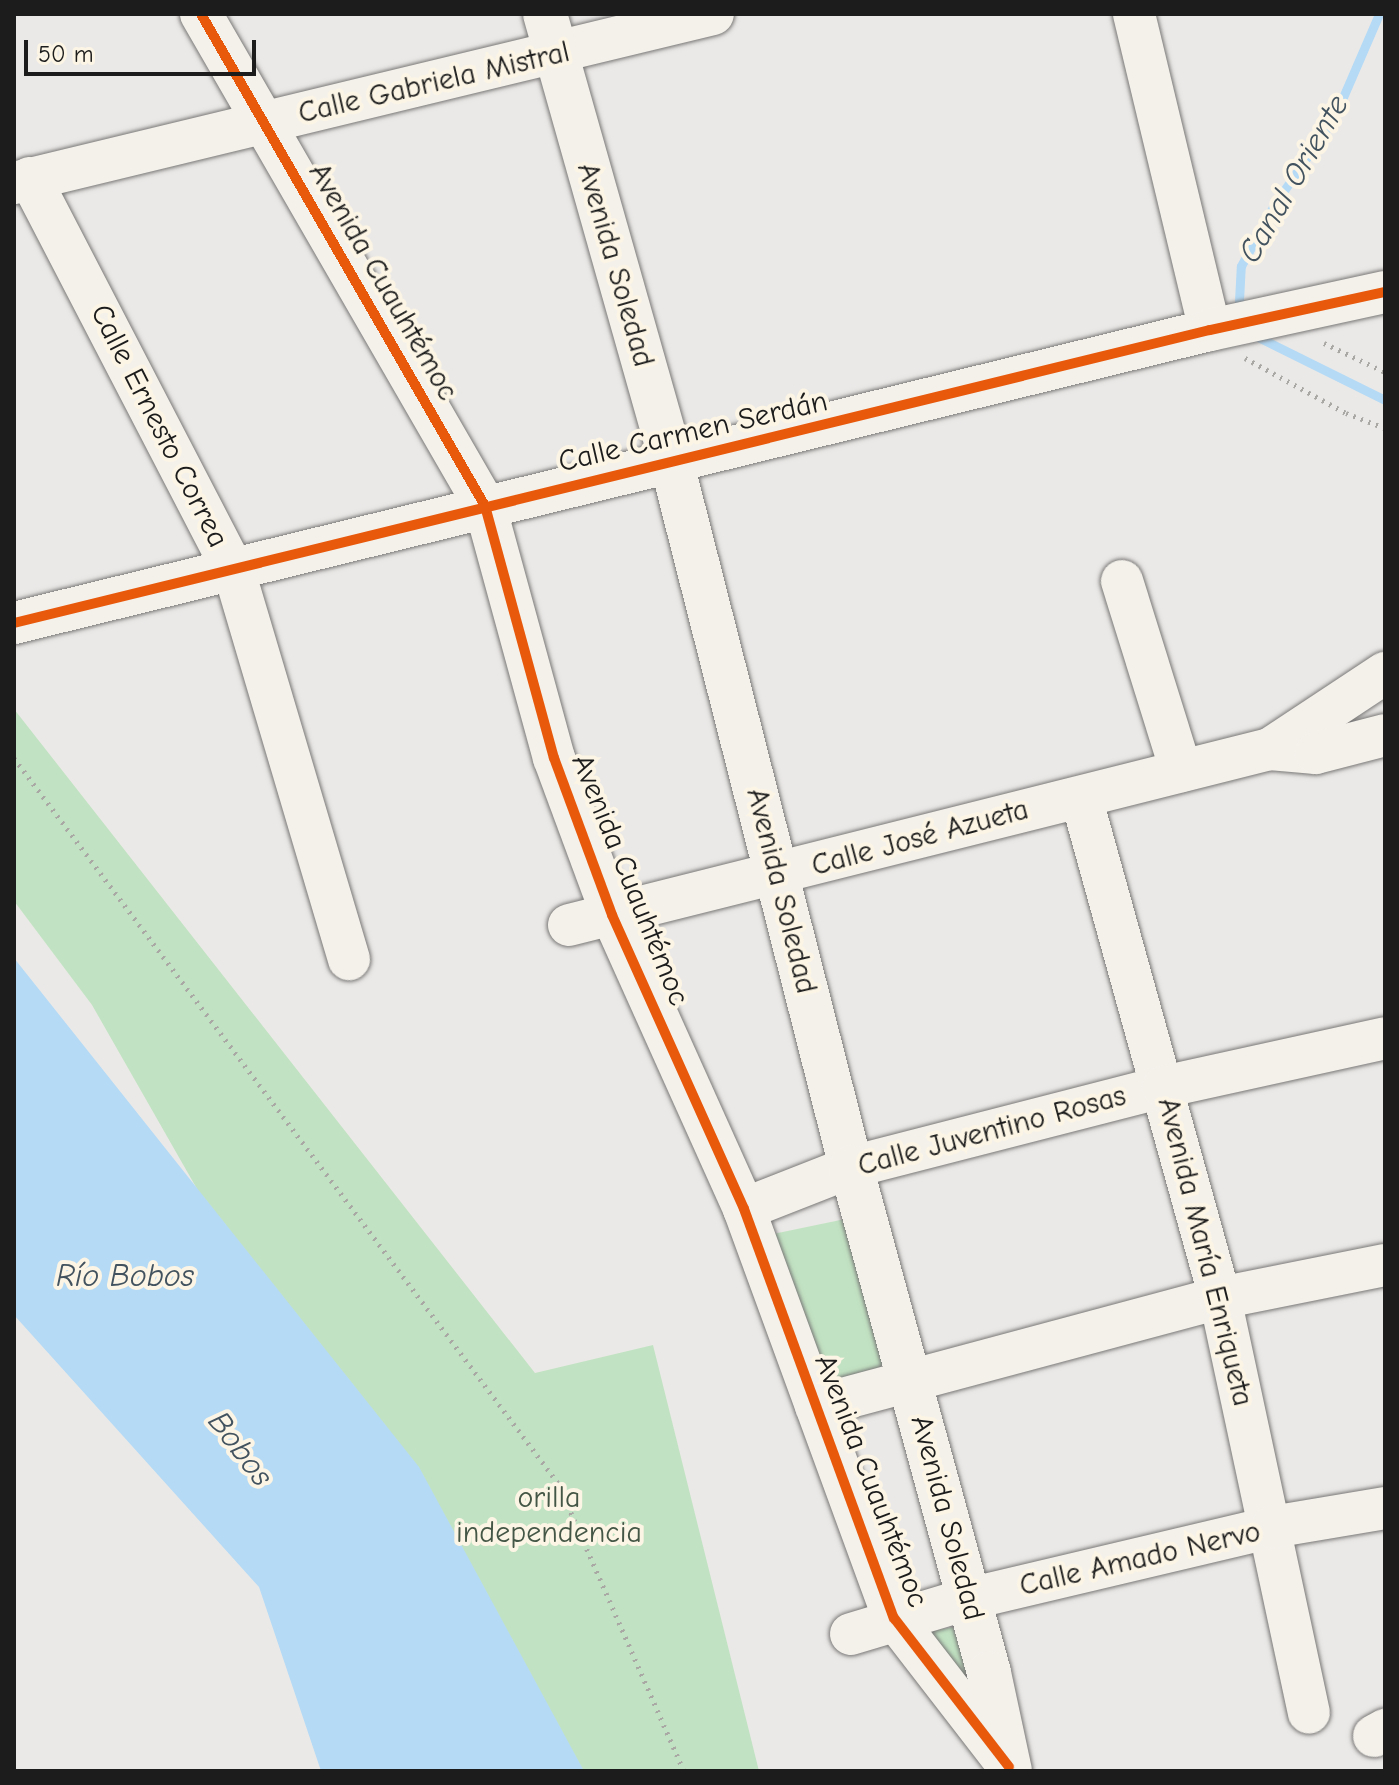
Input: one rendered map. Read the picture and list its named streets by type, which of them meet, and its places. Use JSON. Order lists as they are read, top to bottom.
{
  "streets": {
    "main road": ["Avenida Soledad"],
    "street": [
      "Calle Gabriela Mistral",
      "Avenida Cuauhtémoc",
      "Calle Ernesto Correa",
      "Calle Carmen Serdán",
      "Calle José Azueta",
      "Calle Juventino Rosas",
      "Avenida María Enriqueta",
      "Calle Amado Nervo"
    ]
  },
  "crossings": [
    ["Calle Gabriela Mistral", "Avenida Soledad"],
    ["Calle Gabriela Mistral", "Avenida Cuauhtémoc"],
    ["Calle Gabriela Mistral", "Calle Ernesto Correa"],
    ["Avenida Soledad", "Avenida Cuauhtémoc"],
    ["Avenida Soledad", "Calle Carmen Serdán"],
    ["Avenida Soledad", "Calle José Azueta"],
    ["Avenida Soledad", "Calle Juventino Rosas"],
    ["Avenida Soledad", "Calle Amado Nervo"],
    ["Avenida Cuauhtémoc", "Calle Carmen Serdán"],
    ["Avenida Cuauhtémoc", "Calle José Azueta"],
    ["Avenida Cuauhtémoc", "Calle Juventino Rosas"],
    ["Avenida Cuauhtémoc", "Calle Amado Nervo"],
    ["Calle Ernesto Correa", "Calle Carmen Serdán"],
    ["Calle José Azueta", "Avenida María Enriqueta"],
    ["Calle Juventino Rosas", "Avenida María Enriqueta"],
    ["Avenida María Enriqueta", "Calle Amado Nervo"]
  ],
  "water": ["Canal Oriente", "Río Bobos", "Bobos"],
  "parks": ["orilla independencia"],
  "scale_bar": "50 m"
}
